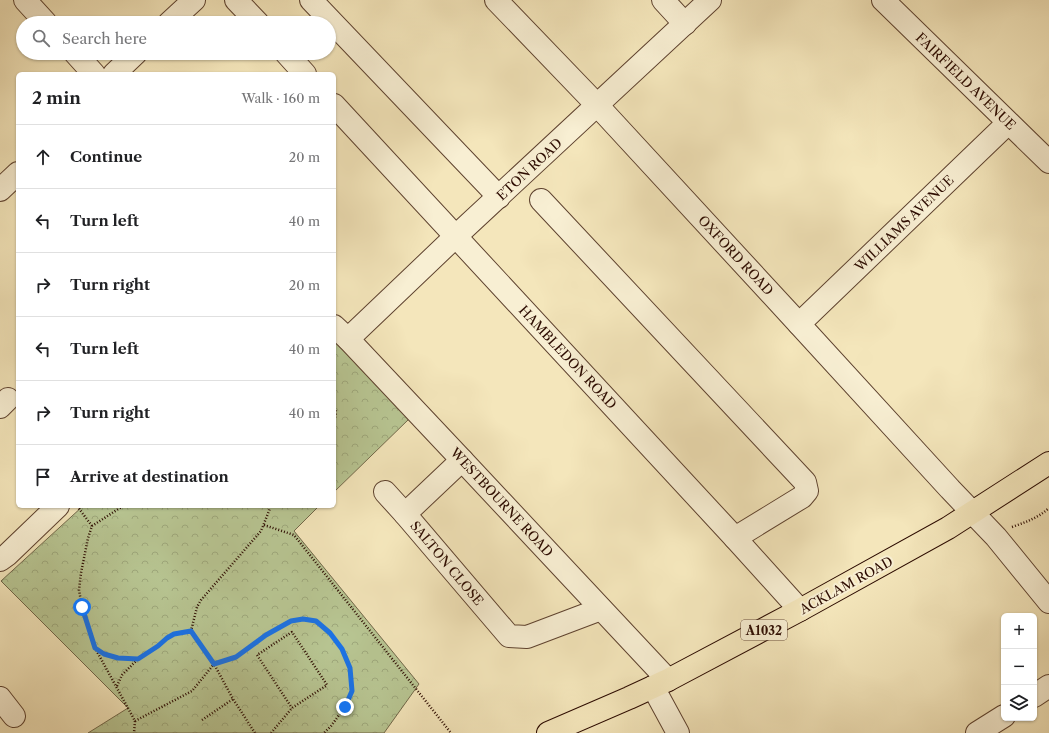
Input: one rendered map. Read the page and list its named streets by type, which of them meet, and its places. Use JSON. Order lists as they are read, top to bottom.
{
  "streets": {
    "main road": ["ACKLAM ROAD", "A1032"],
    "street": [
      "FAIRFIELD AVENUE",
      "ETON ROAD",
      "WILLIAMS AVENUE",
      "OXFORD ROAD",
      "HAMBLEDON ROAD",
      "WESTBOURNE ROAD",
      "SALTON CLOSE"
    ]
  },
  "crossings": [
    ["FAIRFIELD AVENUE", "WILLIAMS AVENUE"],
    ["ETON ROAD", "OXFORD ROAD"],
    ["ETON ROAD", "HAMBLEDON ROAD"],
    ["ETON ROAD", "WESTBOURNE ROAD"],
    ["WILLIAMS AVENUE", "OXFORD ROAD"],
    ["OXFORD ROAD", "ACKLAM ROAD"],
    ["HAMBLEDON ROAD", "ACKLAM ROAD"],
    ["WESTBOURNE ROAD", "SALTON CLOSE"],
    ["WESTBOURNE ROAD", "ACKLAM ROAD"]
  ],
  "page": {
    "search": "Search here",
    "heading": ["2 min", "Walk · 160 m"],
    "list": [
      ["Continue", "20 m"],
      ["Turn left", "40 m"],
      ["Turn right", "20 m"],
      ["Turn left", "40 m"],
      ["Turn right", "40 m"],
      "Arrive at destination"
    ],
    "map_buttons": ["+", "−"]
  }
}
